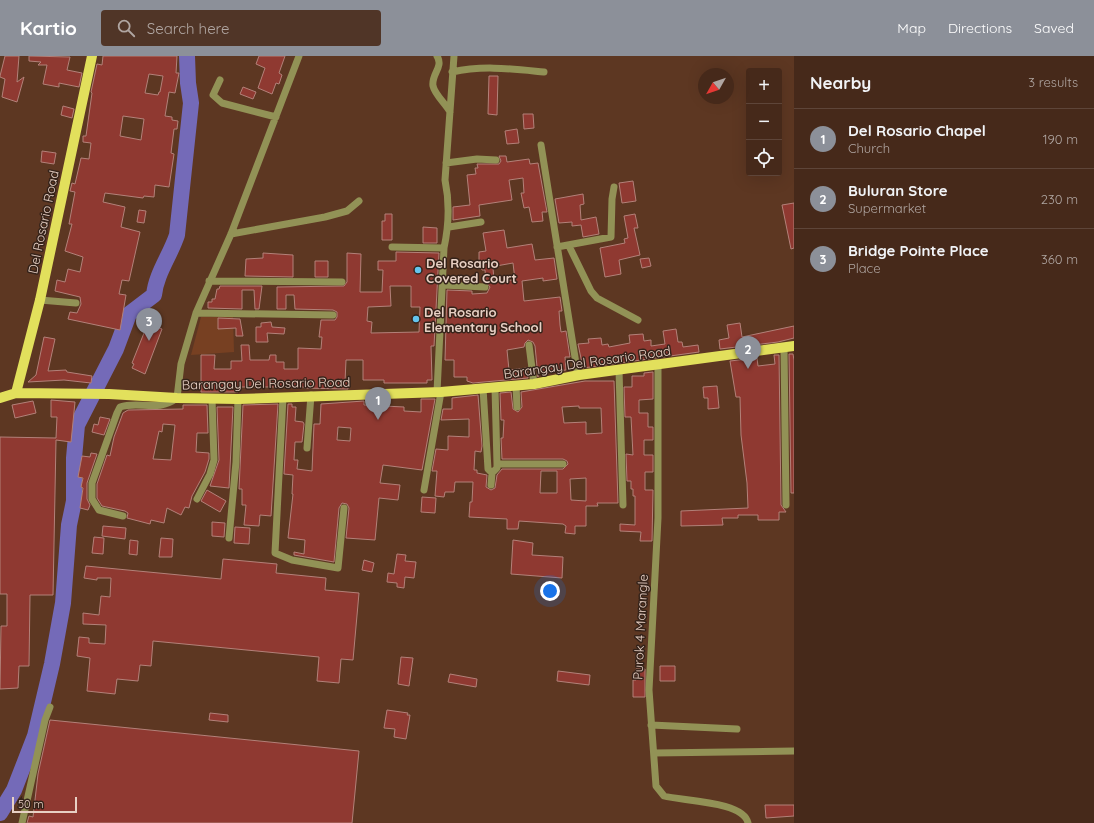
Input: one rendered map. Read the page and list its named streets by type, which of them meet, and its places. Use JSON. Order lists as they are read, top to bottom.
{
  "streets": {
    "main road": ["Del Rosario Road", "Barangay Del Rosario Road"],
    "street": ["Purok 4 Marangle"]
  },
  "crossings": [
    ["Del Rosario Road", "Barangay Del Rosario Road"],
    ["Barangay Del Rosario Road", "Purok 4 Marangle"]
  ],
  "places": ["Del Rosario Covered Court", "Del Rosario Elementary School"],
  "scale_bar": "50 m",
  "north": "bottom left",
  "page": {
    "header": "Kartio",
    "search": "Search here",
    "nav": ["Map", "Directions", "Saved"],
    "heading": ["Nearby", "3 results"],
    "map_buttons": ["+", "−"],
    "list": [
      {
        "mark": "1",
        "name": "Del Rosario Chapel",
        "note": "Church",
        "value": "190 m"
      },
      {
        "mark": "2",
        "name": "Buluran Store",
        "note": "Supermarket",
        "value": "230 m"
      },
      {
        "mark": "3",
        "name": "Bridge Pointe Place",
        "note": "Place",
        "value": "360 m"
      }
    ],
    "pins": ["3", "2", "1"],
    "scale": "50 m"
  }
}
